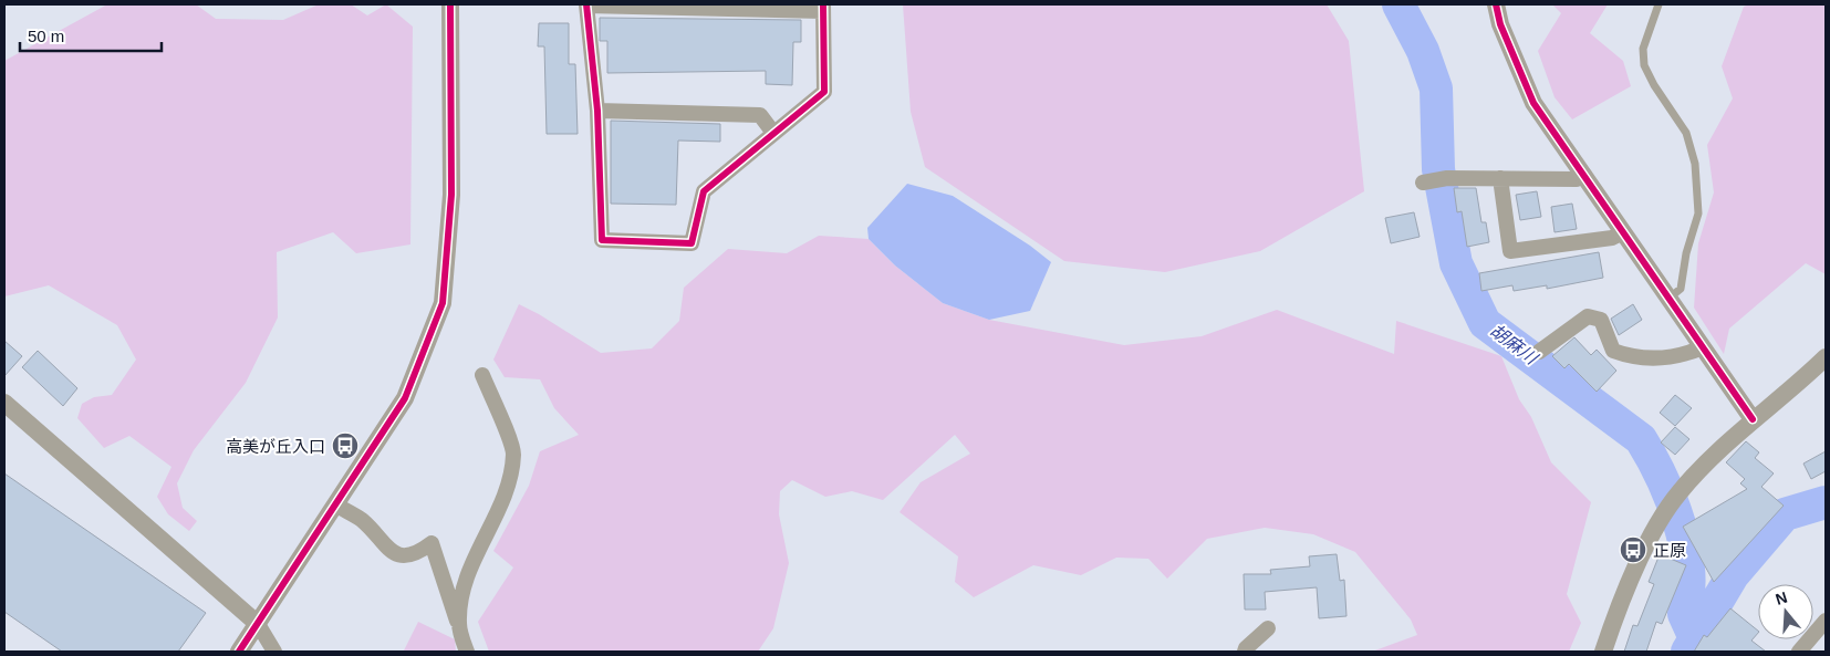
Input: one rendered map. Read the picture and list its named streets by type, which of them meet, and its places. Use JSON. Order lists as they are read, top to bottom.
{
  "water": ["胡麻川"],
  "places": {
    "bus stop": ["高美が丘入口", "正原"]
  },
  "scale_bar": "50 m",
  "north": "top"
}
